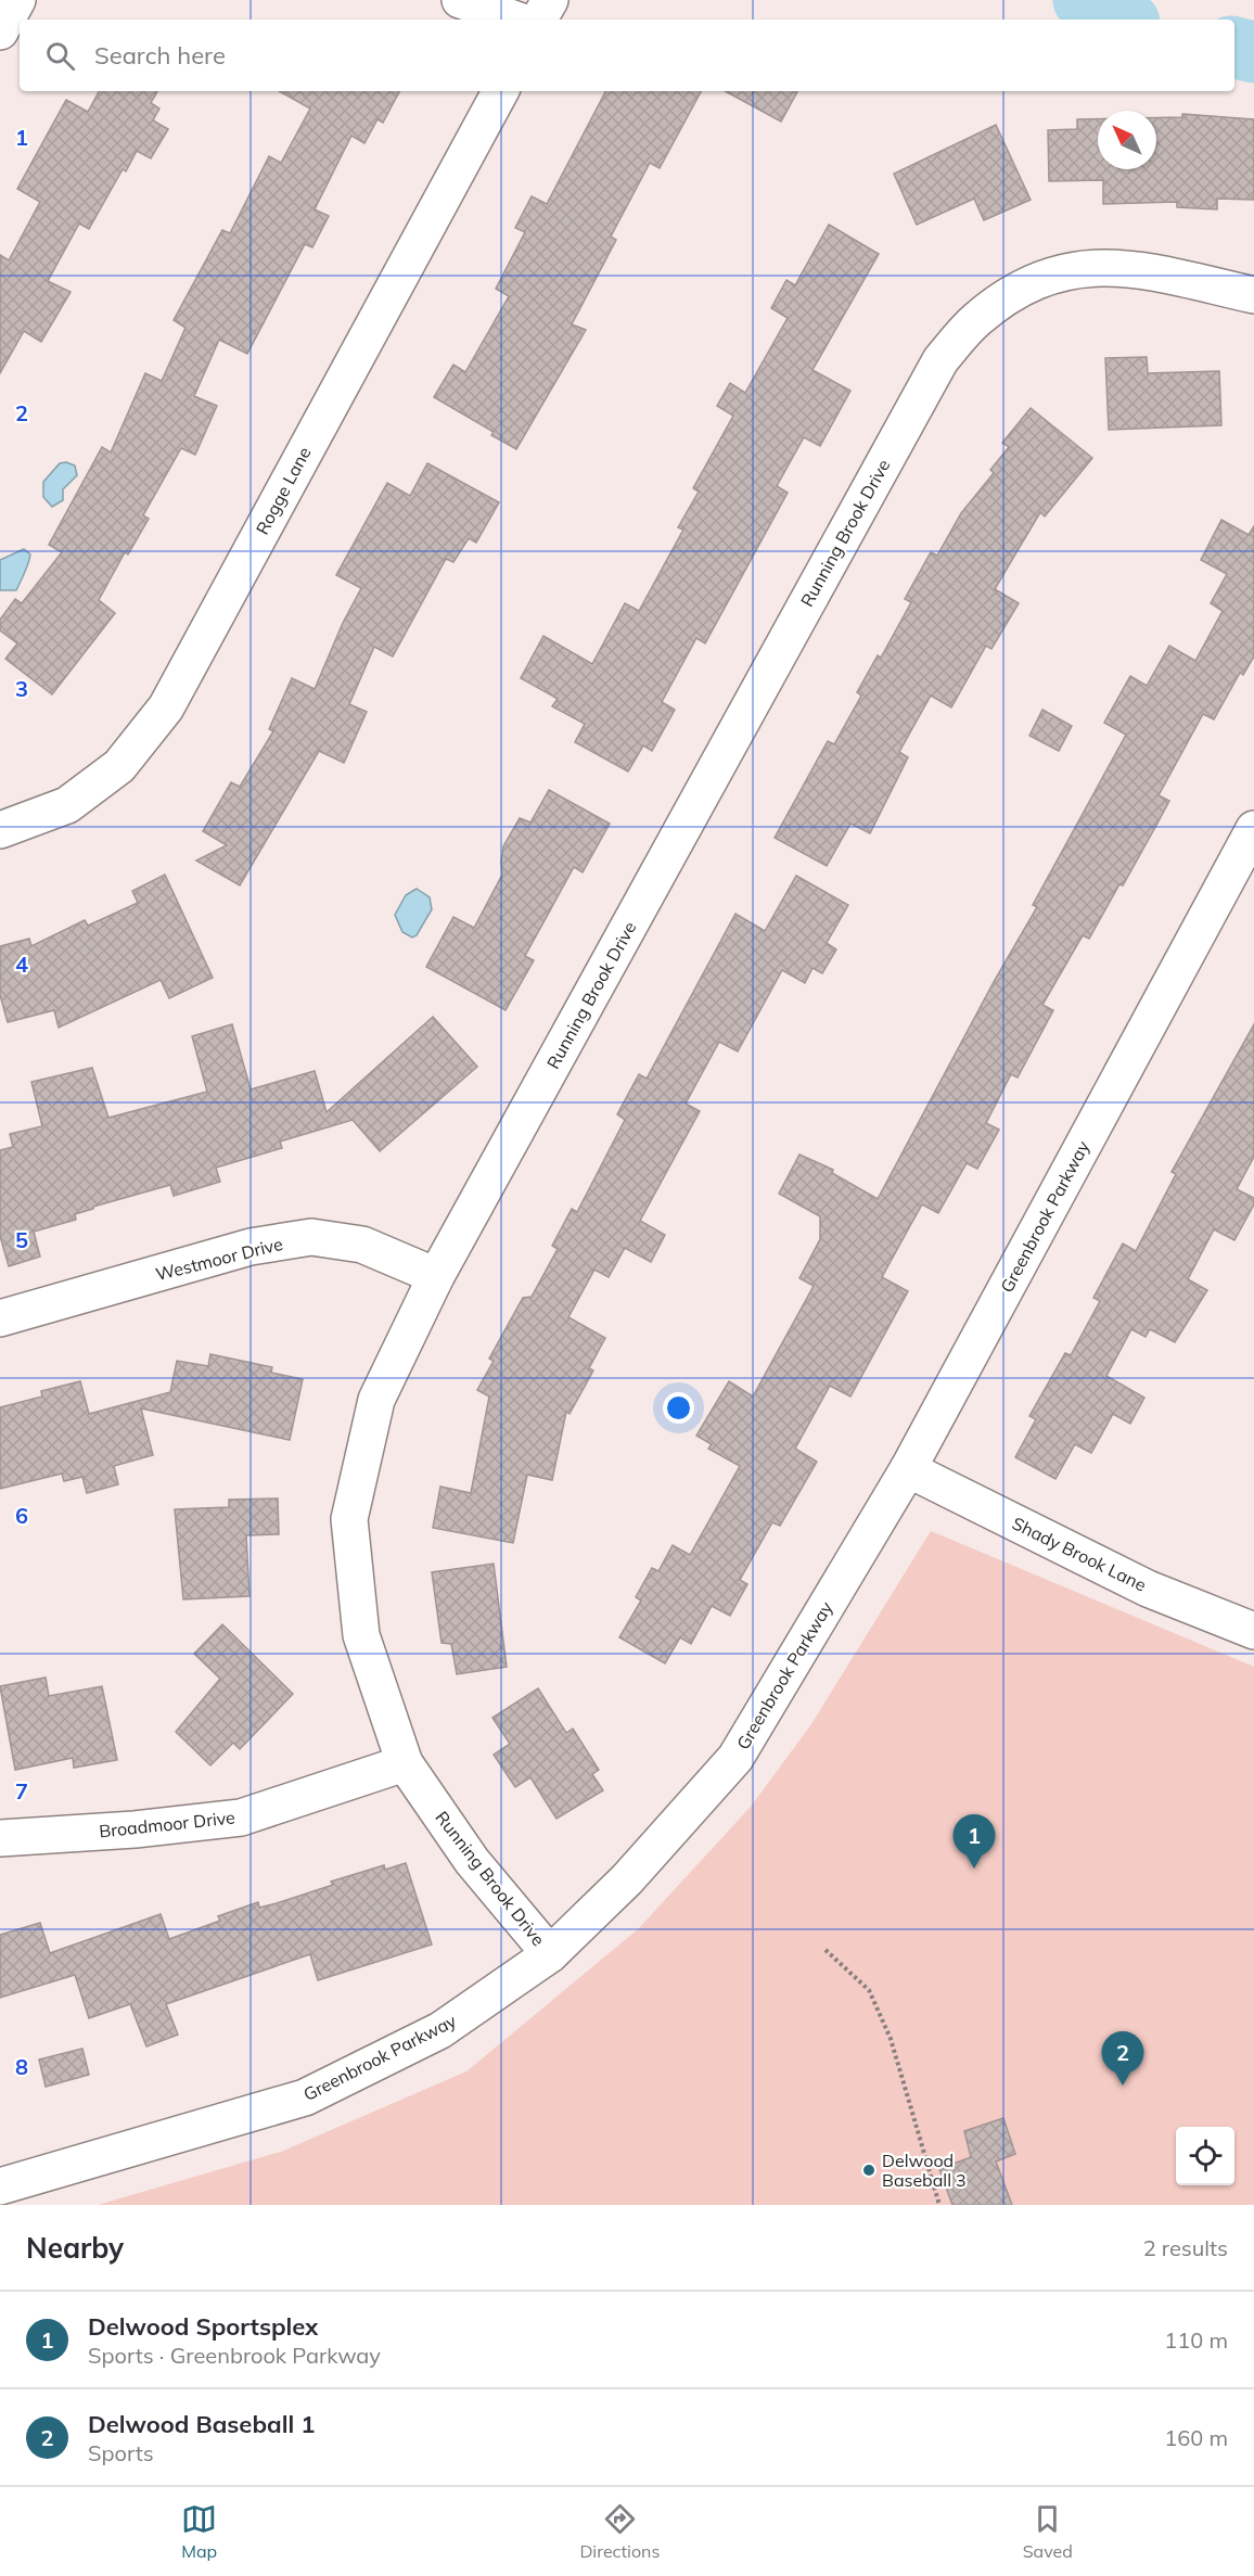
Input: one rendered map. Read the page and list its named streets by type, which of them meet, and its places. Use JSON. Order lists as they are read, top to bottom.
{
  "streets": {
    "street": [
      "Rogge Lane",
      "Running Brook Drive",
      "Greenbrook Parkway",
      "Westmoor Drive",
      "Shady Brook Lane",
      "Broadmoor Drive"
    ]
  },
  "crossings": [
    ["Running Brook Drive", "Greenbrook Parkway"],
    ["Running Brook Drive", "Westmoor Drive"],
    ["Running Brook Drive", "Broadmoor Drive"],
    ["Greenbrook Parkway", "Shady Brook Lane"]
  ],
  "places": ["Delwood Baseball 3"],
  "north": "top left",
  "page": {
    "search": "Search here",
    "pins": ["1", "2"],
    "heading": ["Nearby", "2 results"],
    "list": [
      {
        "mark": "1",
        "name": "Delwood Sportsplex",
        "note": "Sports · Greenbrook Parkway",
        "value": "110 m"
      },
      {
        "mark": "2",
        "name": "Delwood Baseball 1",
        "note": "Sports",
        "value": "160 m"
      }
    ],
    "nav": ["Map", "Directions", "Saved"]
  },
  "grid": {
    "rows": [
      "1",
      "2",
      "3",
      "4",
      "5",
      "6",
      "7",
      "8"
    ]
  }
}
